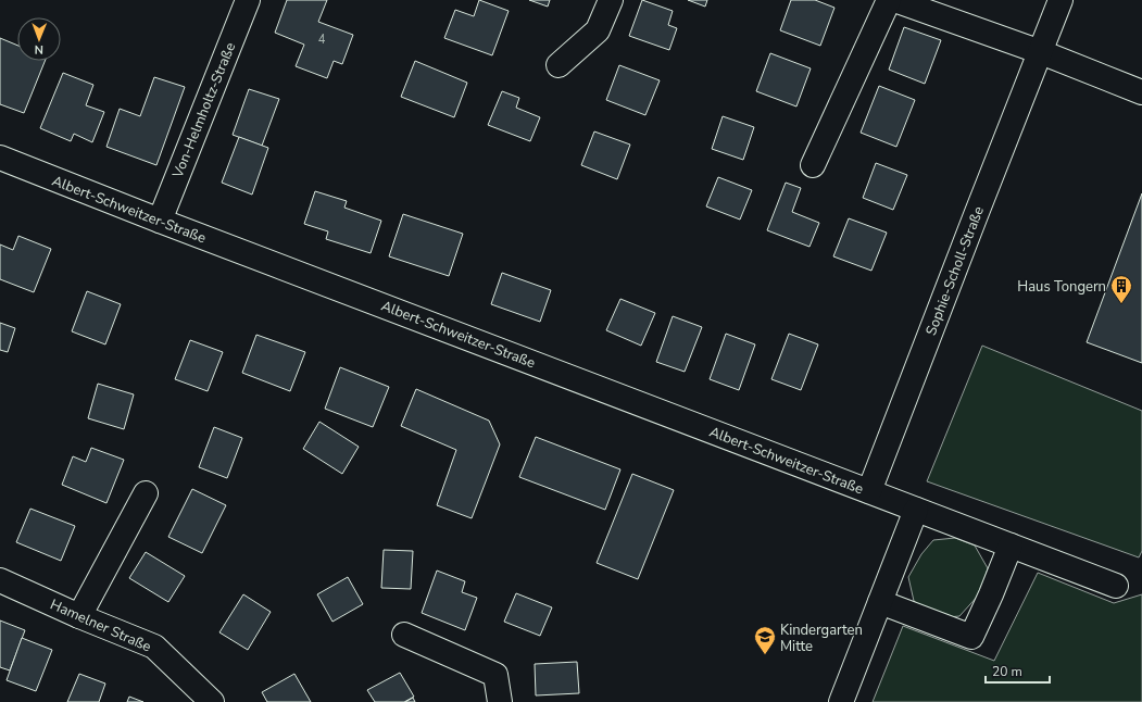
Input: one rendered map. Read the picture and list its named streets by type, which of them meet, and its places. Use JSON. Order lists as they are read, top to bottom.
{
  "streets": {
    "street": [
      "Von-Helmholtz-Straße",
      "Albert-Schweitzer-Straße",
      "Sophie-Scholl-Straße",
      "Hamelner Straße"
    ]
  },
  "crossings": [
    ["Von-Helmholtz-Straße", "Albert-Schweitzer-Straße"],
    ["Albert-Schweitzer-Straße", "Sophie-Scholl-Straße"]
  ],
  "places": {
    "building": ["Haus Tongern"],
    "school or university": ["Kindergarten Mitte"]
  },
  "house_numbers": ["4"],
  "scale_bar": "20 m",
  "north": "bottom"
}
